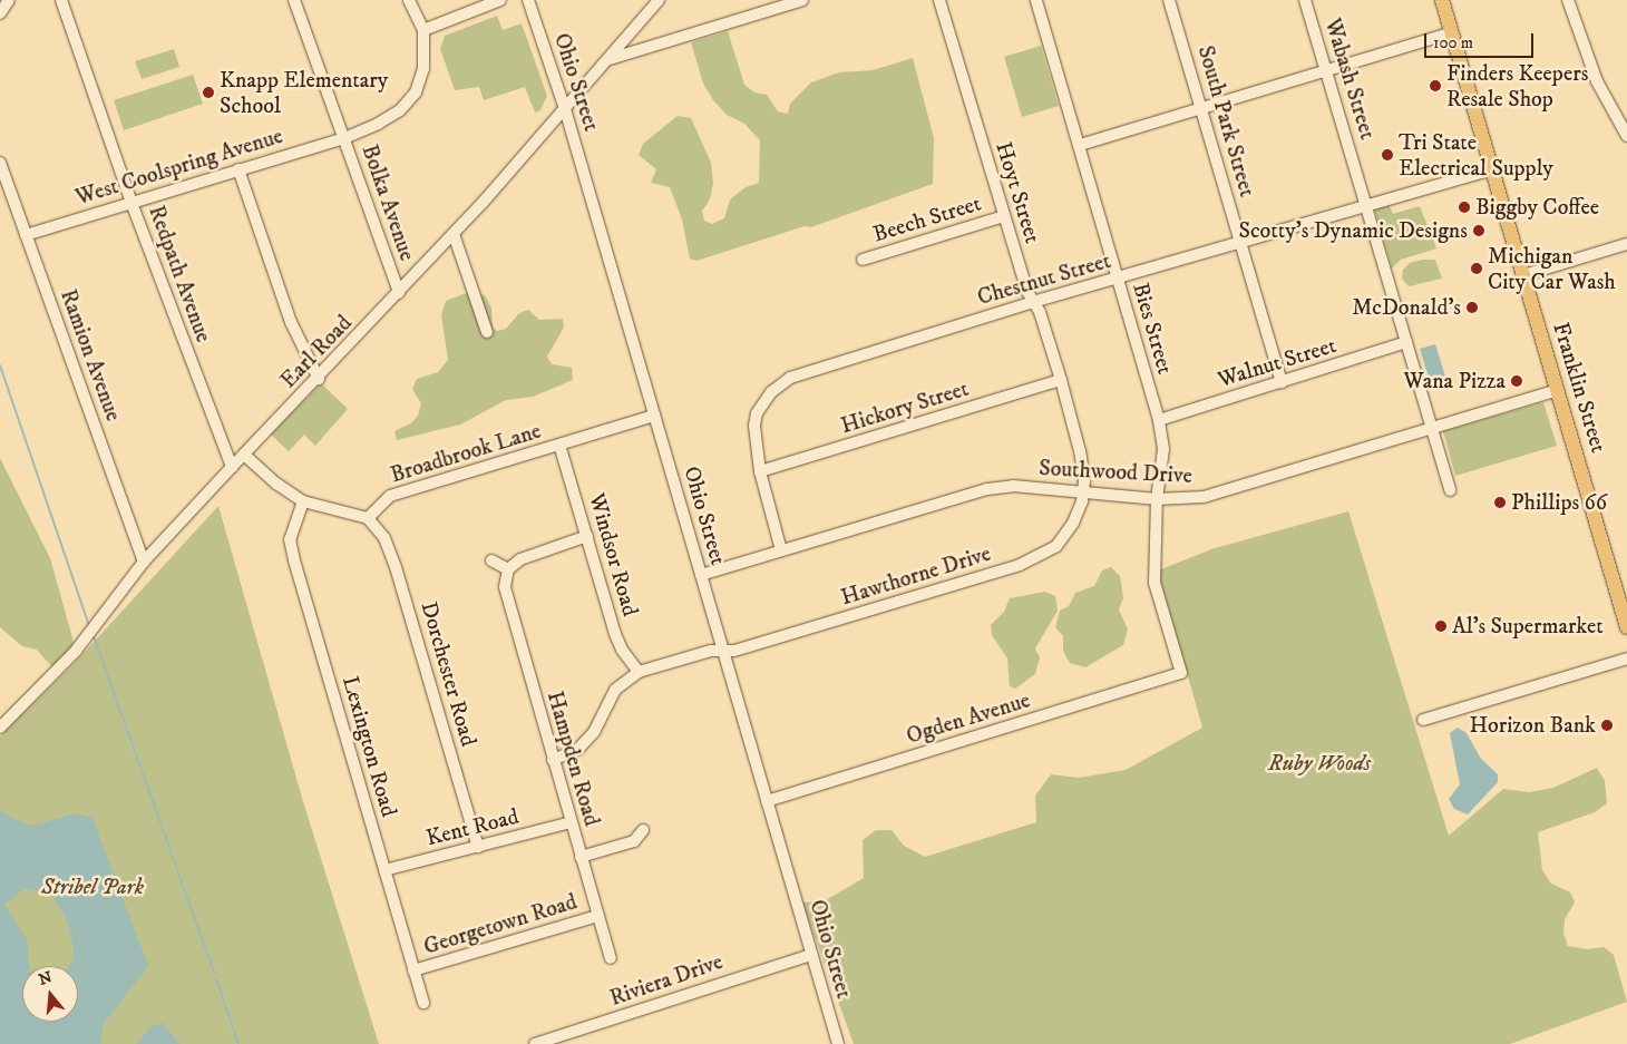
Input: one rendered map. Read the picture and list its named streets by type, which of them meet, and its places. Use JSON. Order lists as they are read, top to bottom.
{
  "streets": {
    "main road": ["Franklin Street"],
    "street": [
      "Wabash Street",
      "Ohio Street",
      "South Park Street",
      "West Coolspring Avenue",
      "Hoyt Street",
      "Bolka Avenue",
      "Beech Street",
      "Redpath Avenue",
      "Chestnut Street",
      "Bies Street",
      "Earl Road",
      "Ramion Avenue",
      "Walnut Street",
      "Hickory Street",
      "Broadbrook Lane",
      "Southwood Drive",
      "Windsor Road",
      "Hawthorne Drive",
      "Dorchester Road",
      "Ogden Avenue",
      "Lexington Road",
      "Hampden Road",
      "Kent Road",
      "Georgetown Road",
      "Riviera Drive"
    ]
  },
  "crossings": [
    ["Wabash Street", "Chestnut Street"],
    ["Wabash Street", "Walnut Street"],
    ["Wabash Street", "Southwood Drive"],
    ["Ohio Street", "Earl Road"],
    ["Ohio Street", "Broadbrook Lane"],
    ["Ohio Street", "Southwood Drive"],
    ["Ohio Street", "Hawthorne Drive"],
    ["Ohio Street", "Ogden Avenue"],
    ["Ohio Street", "Riviera Drive"],
    ["South Park Street", "Chestnut Street"],
    ["South Park Street", "Walnut Street"],
    ["West Coolspring Avenue", "Bolka Avenue"],
    ["West Coolspring Avenue", "Redpath Avenue"],
    ["West Coolspring Avenue", "Ramion Avenue"],
    ["Hoyt Street", "Beech Street"],
    ["Hoyt Street", "Chestnut Street"],
    ["Hoyt Street", "Hickory Street"],
    ["Hoyt Street", "Southwood Drive"],
    ["Hoyt Street", "Hawthorne Drive"],
    ["Bolka Avenue", "Earl Road"],
    ["Redpath Avenue", "Earl Road"],
    ["Chestnut Street", "Bies Street"],
    ["Chestnut Street", "Franklin Street"],
    ["Chestnut Street", "Hickory Street"],
    ["Chestnut Street", "Southwood Drive"],
    ["Bies Street", "Walnut Street"],
    ["Bies Street", "Southwood Drive"],
    ["Bies Street", "Ogden Avenue"],
    ["Earl Road", "Ramion Avenue"],
    ["Franklin Street", "Southwood Drive"],
    ["Broadbrook Lane", "Windsor Road"],
    ["Broadbrook Lane", "Dorchester Road"],
    ["Southwood Drive", "Hawthorne Drive"],
    ["Windsor Road", "Hawthorne Drive"],
    ["Hawthorne Drive", "Hampden Road"],
    ["Dorchester Road", "Kent Road"],
    ["Lexington Road", "Kent Road"],
    ["Lexington Road", "Georgetown Road"],
    ["Hampden Road", "Kent Road"],
    ["Hampden Road", "Georgetown Road"]
  ],
  "parks": ["Ruby Woods", "Stribel Park"],
  "places": [
    "Finders Keepers Resale Shop",
    "Knapp Elementary School",
    "Tri State Electrical Supply",
    "Biggby Coffee",
    "Scotty's Dynamic Designs",
    "Michigan City Car Wash",
    "McDonald's",
    "Wana Pizza",
    "Phillips 66",
    "Al's Supermarket",
    "Horizon Bank"
  ],
  "scale_bar": "100 m",
  "north": "top"
}
